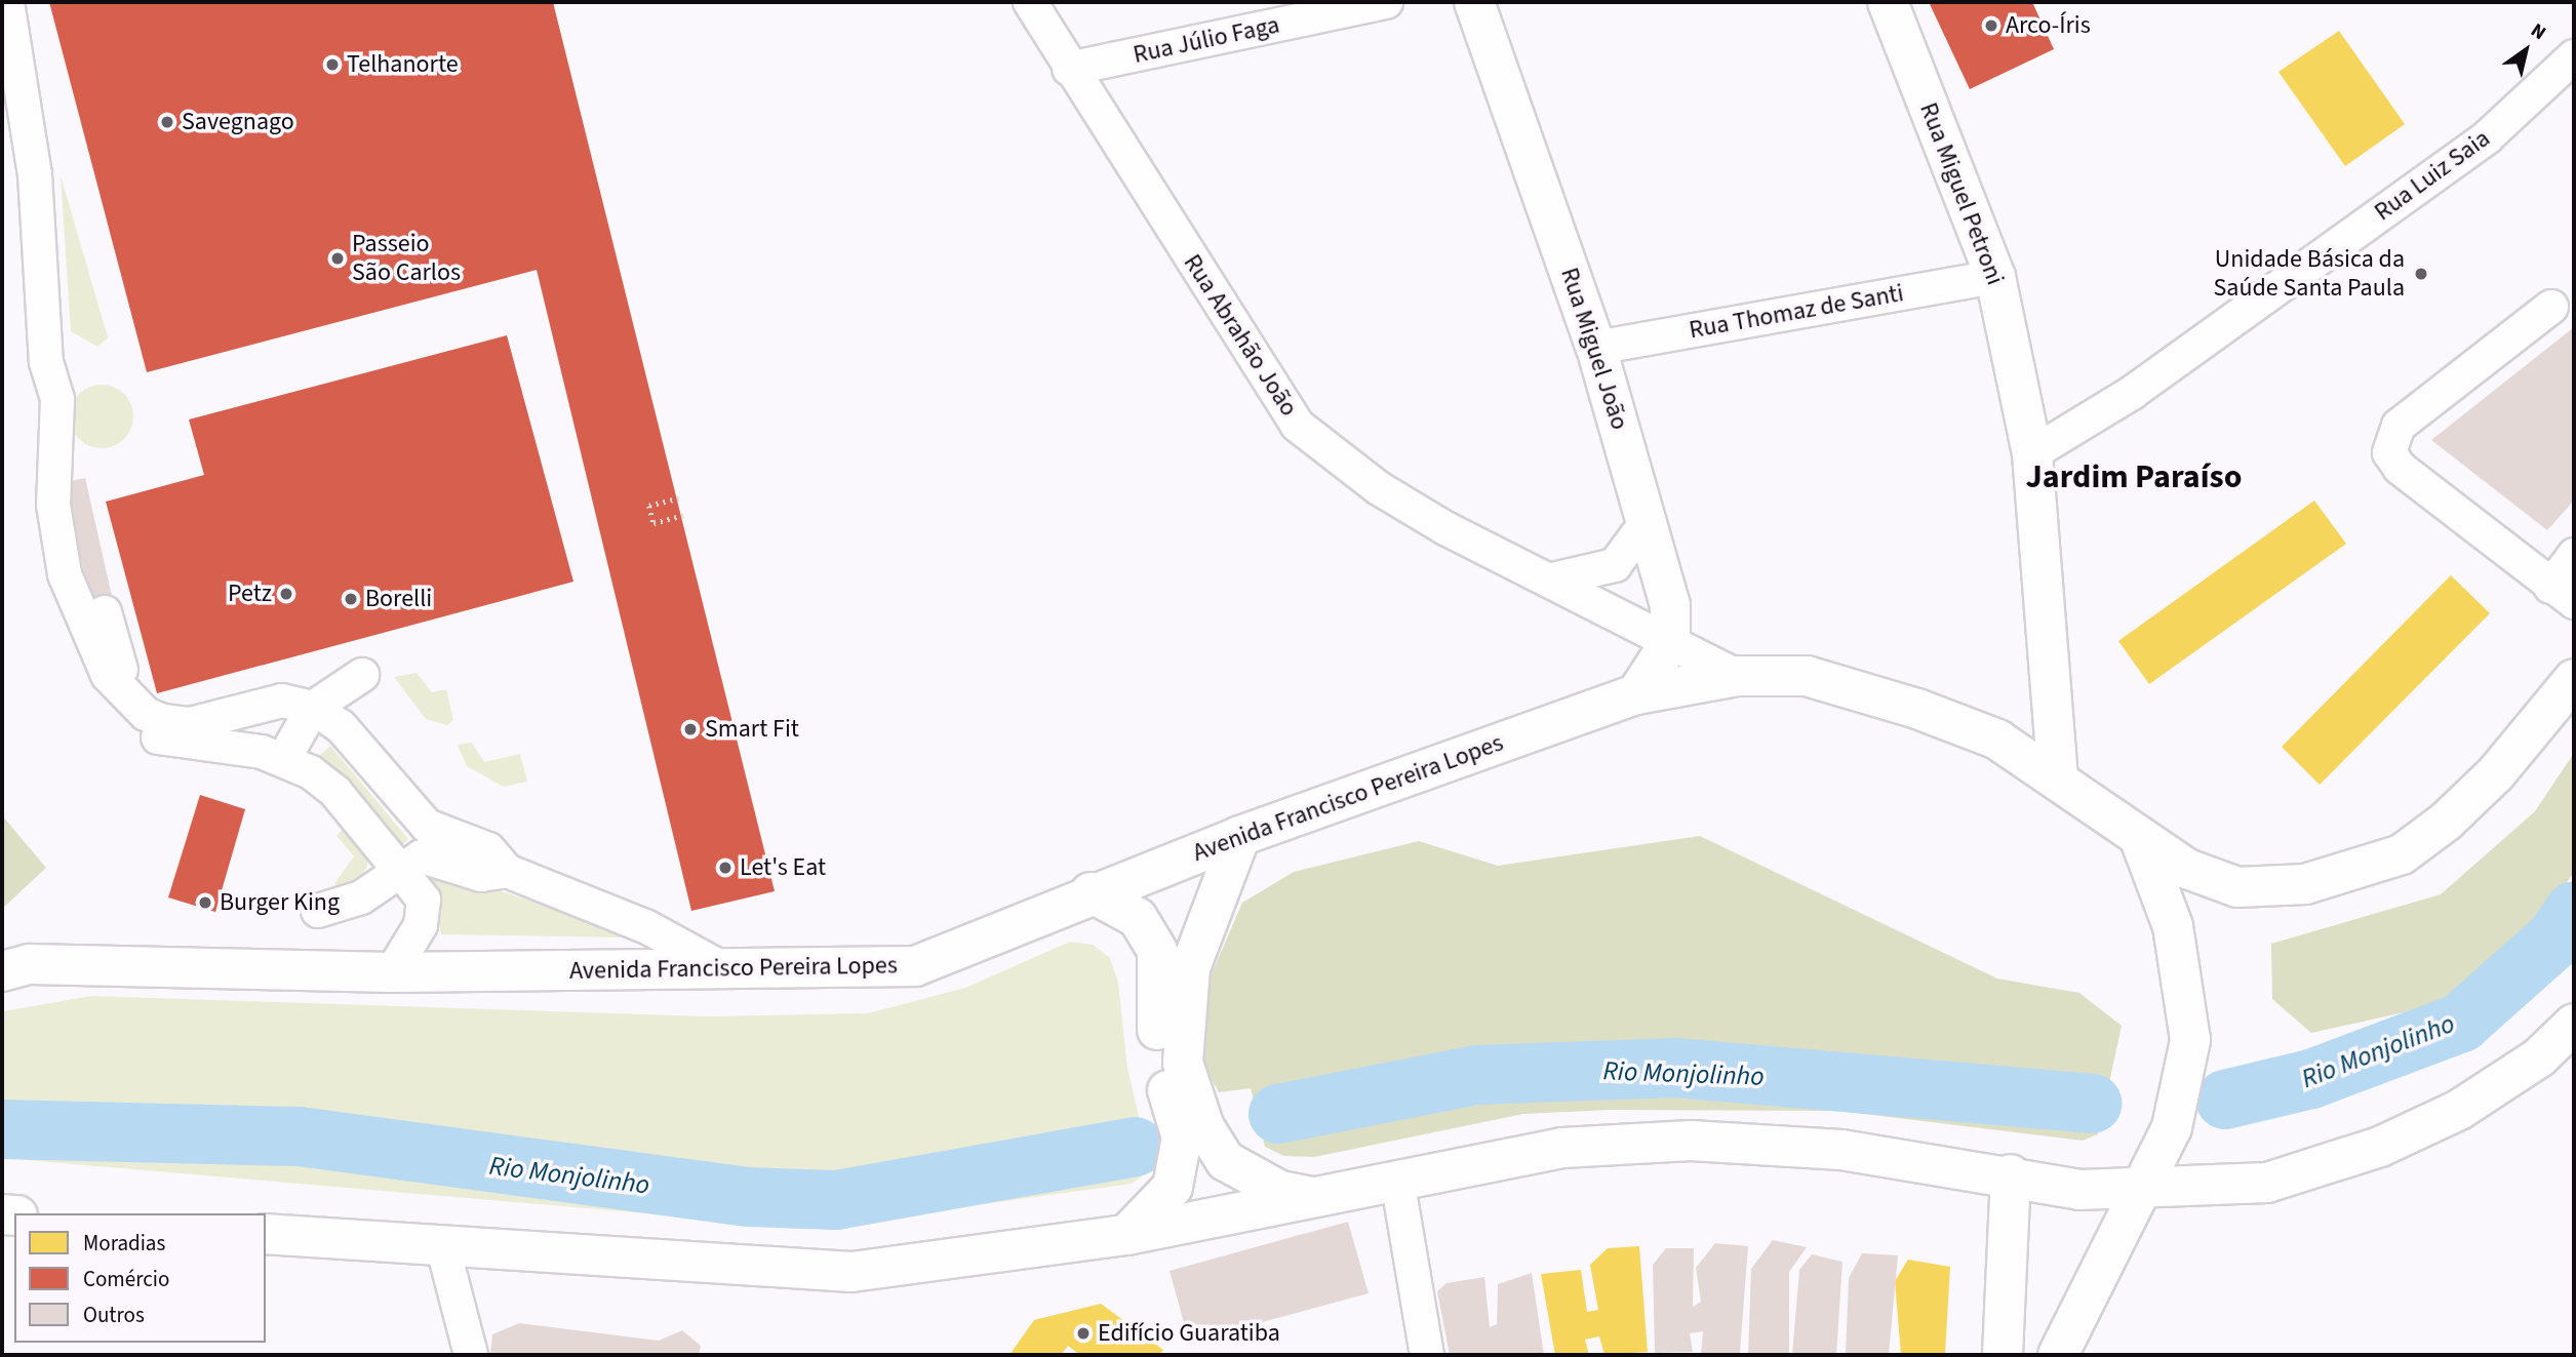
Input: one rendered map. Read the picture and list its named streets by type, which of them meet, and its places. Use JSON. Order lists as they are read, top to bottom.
{
  "streets": {
    "main road": ["Rua Miguel Petroni", "Rua Miguel João", "Avenida Francisco Pereira Lopes"],
    "street": [
      "Rua Júlio Faga",
      "Rua Luiz Saia",
      "Rua Thomaz de Santi",
      "Rua Abrahão João"
    ]
  },
  "crossings": [
    ["Rua Júlio Faga", "Rua Abrahão João"],
    ["Rua Luiz Saia", "Rua Miguel Petroni"],
    ["Rua Miguel Petroni", "Rua Thomaz de Santi"],
    ["Rua Miguel Petroni", "Avenida Francisco Pereira Lopes"],
    ["Rua Thomaz de Santi", "Rua Miguel João"],
    ["Rua Abrahão João", "Rua Miguel João"],
    ["Rua Abrahão João", "Avenida Francisco Pereira Lopes"]
  ],
  "districts": ["Jardim Paraíso"],
  "water": ["Rio Monjolinho"],
  "places": [
    "Arco-Íris",
    "Telhanorte",
    "Savegnago",
    "Passeio São Carlos",
    "Unidade Básica da Saúde Santa Paula",
    "Petz",
    "Borelli",
    "Smart Fit",
    "Let's Eat",
    "Burger King",
    "Edifício Guaratiba"
  ],
  "legend": ["Moradias", "Comércio", "Outros"],
  "north": "top right"
}
